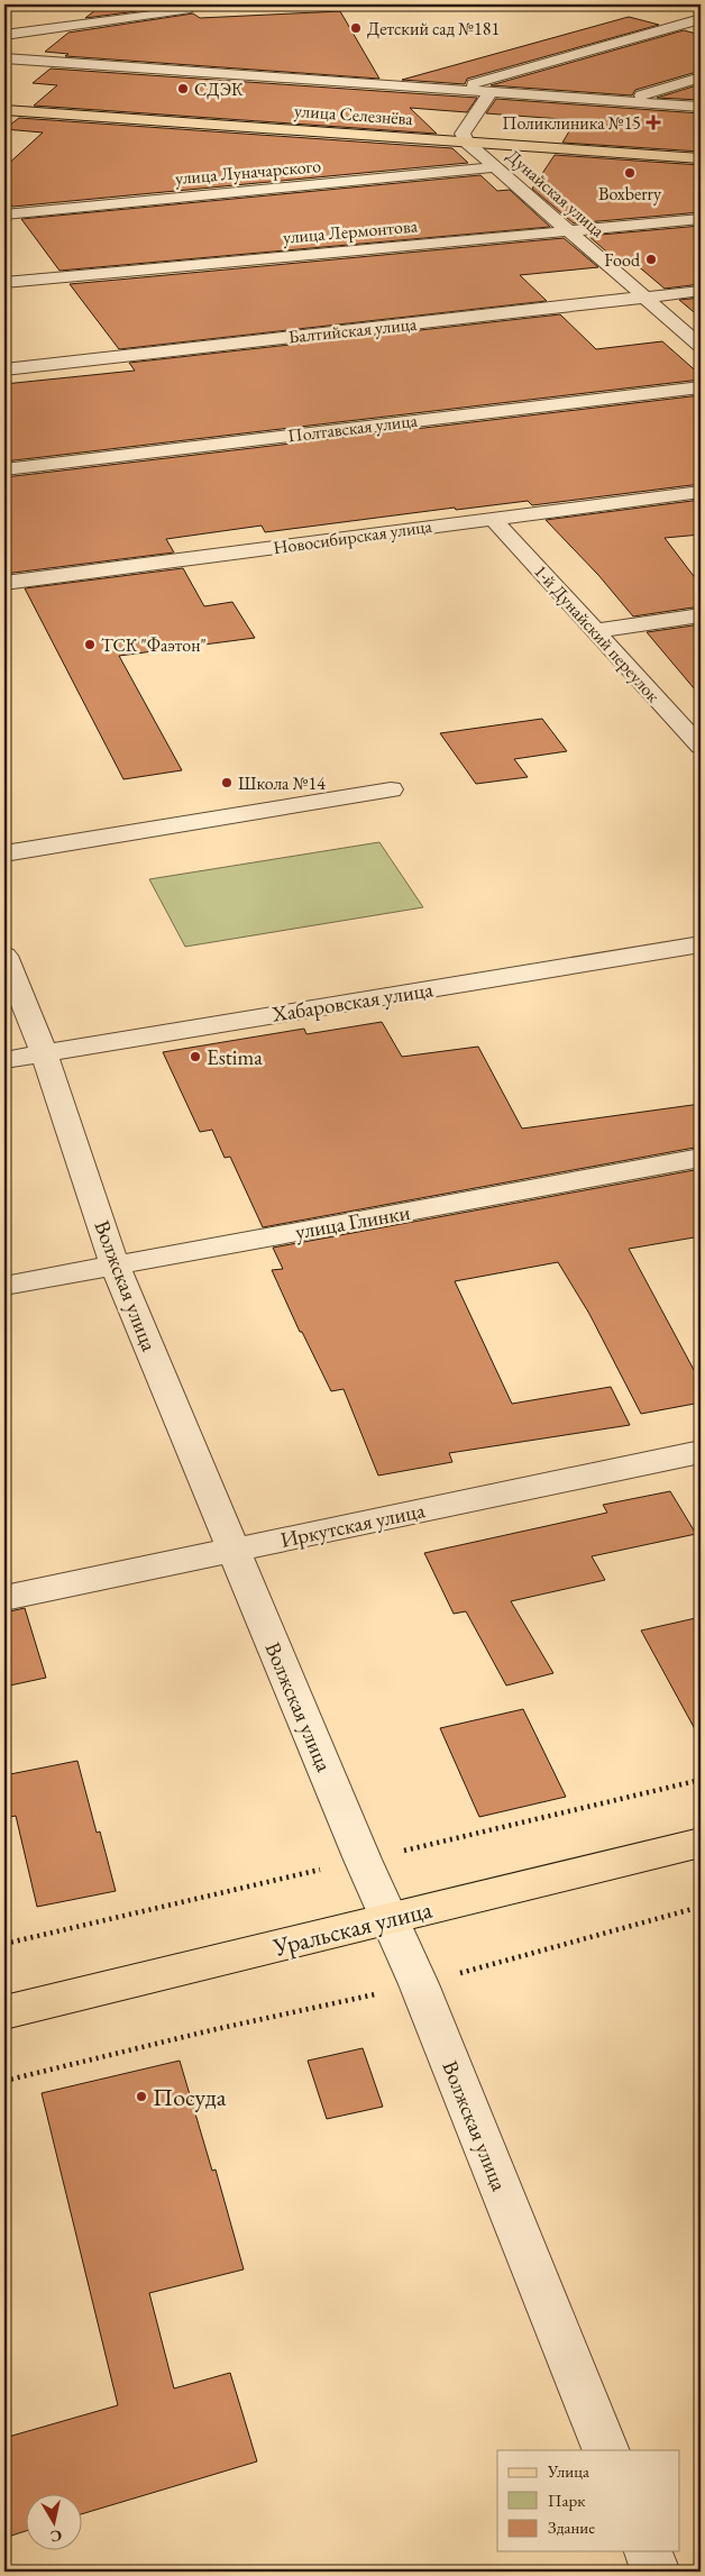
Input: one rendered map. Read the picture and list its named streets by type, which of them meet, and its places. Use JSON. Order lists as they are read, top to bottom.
{
  "streets": {
    "main road": ["улица Селезнёва", "Уральская улица"],
    "street": [
      "улица Луначарского",
      "Дунайская улица",
      "улица Лермонтова",
      "Балтийская улица",
      "Полтавская улица",
      "Новосибирская улица",
      "1-й Дунайский переулок",
      "Хабаровская улица",
      "улица Глинки",
      "Волжская улица",
      "Иркутская улица"
    ]
  },
  "crossings": [
    ["улица Селезнёва", "Дунайская улица"],
    ["улица Луначарского", "Дунайская улица"],
    ["Дунайская улица", "улица Лермонтова"],
    ["Дунайская улица", "Балтийская улица"],
    ["Новосибирская улица", "1-й Дунайский переулок"],
    ["Хабаровская улица", "Волжская улица"],
    ["улица Глинки", "Волжская улица"],
    ["Волжская улица", "Иркутская улица"],
    ["Волжская улица", "Уральская улица"]
  ],
  "places": {
    "other": [
      "Детский сад №181",
      "СДЭК",
      "Boxberry",
      "Food",
      "ТСК \"Фаэтон\"",
      "Школа №14",
      "Estima",
      "Посуда"
    ],
    "health": ["Поликлиника №15"]
  },
  "legend": ["Улица", "Парк", "Здание"],
  "north": "bottom"
}
